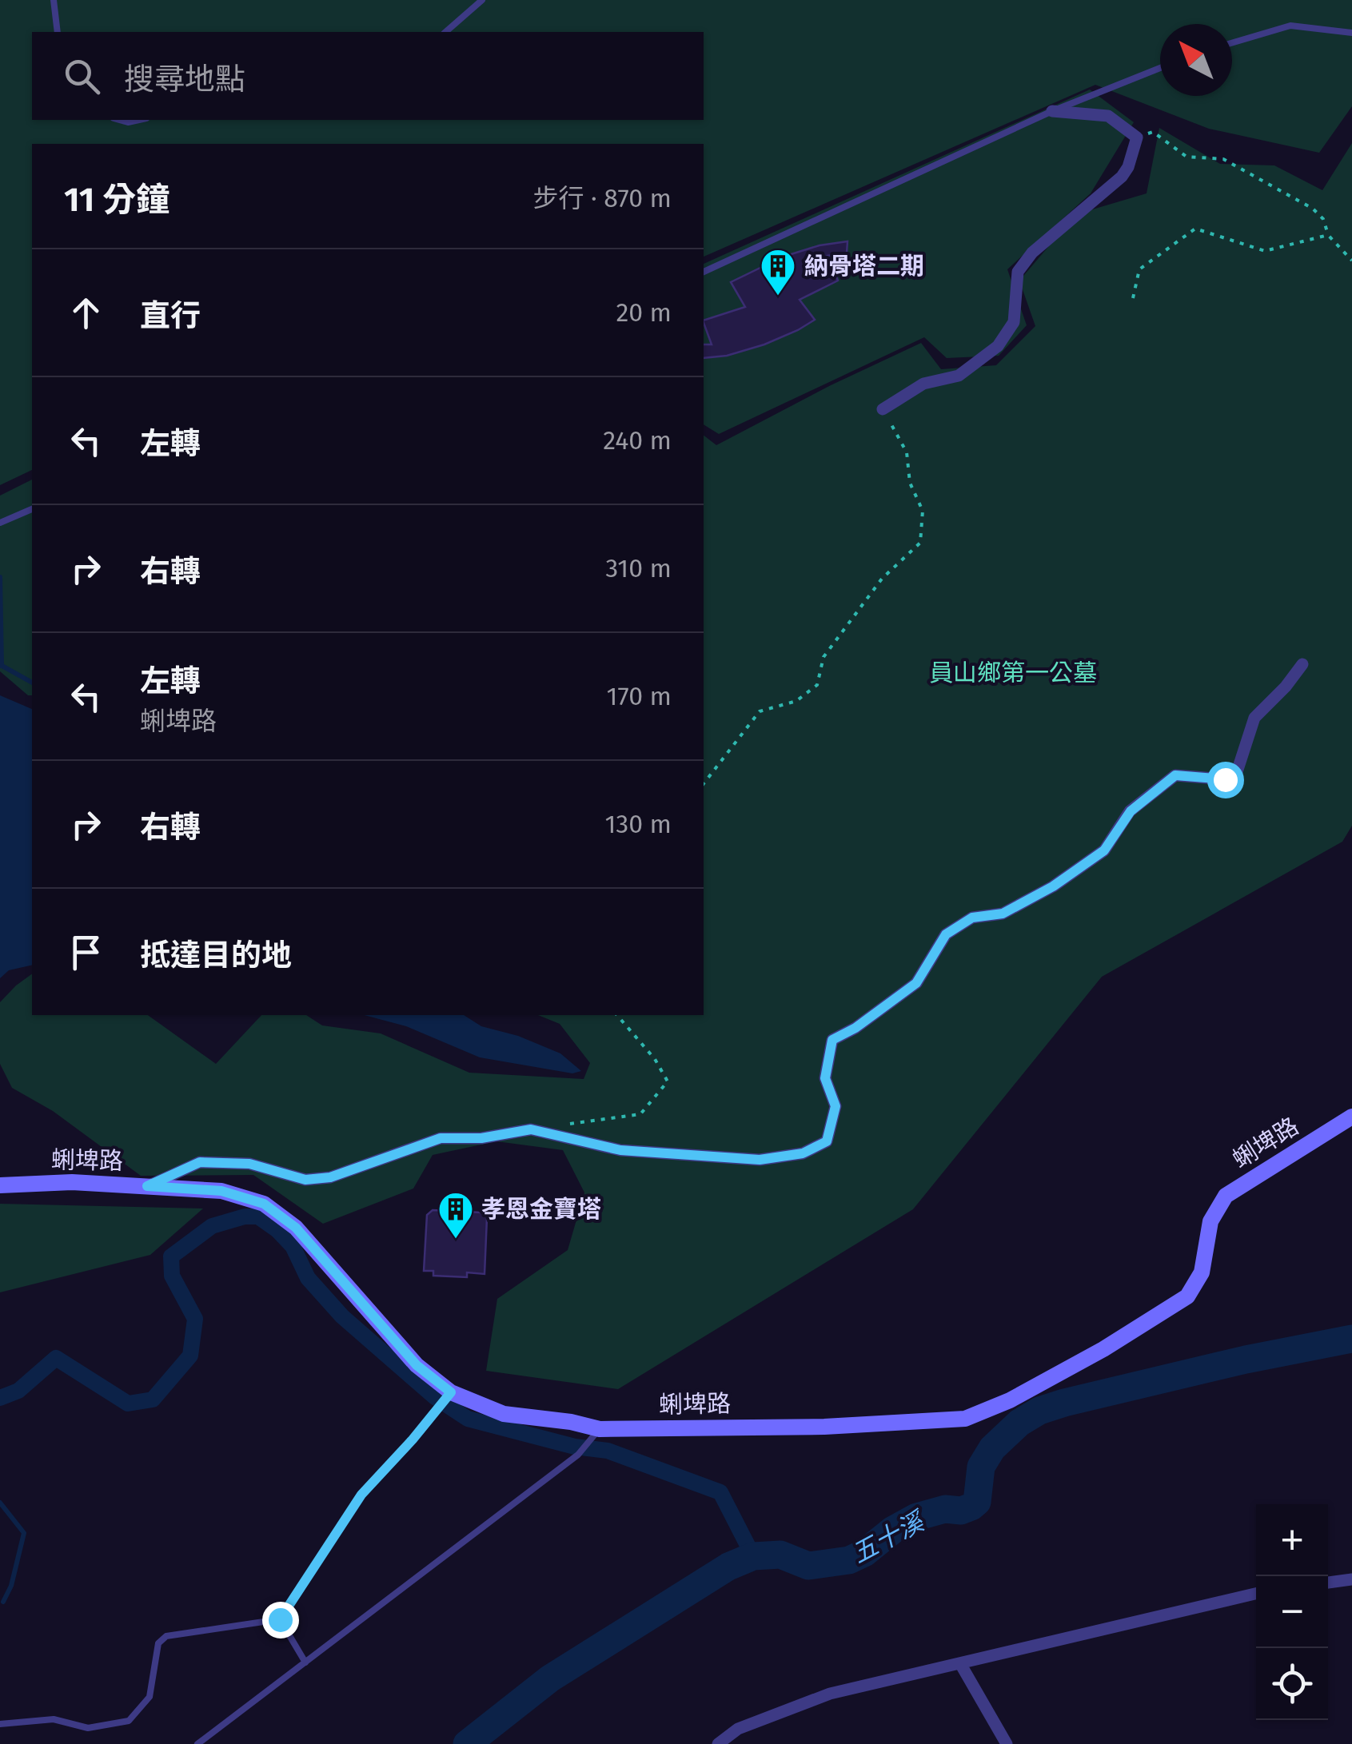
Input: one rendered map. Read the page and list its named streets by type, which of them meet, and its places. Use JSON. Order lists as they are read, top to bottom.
{
  "streets": {
    "street": ["蜊埤路"]
  },
  "water": ["五十溪"],
  "parks": ["員山鄉第一公墓"],
  "places": {
    "building": ["納骨塔二期", "孝恩金寶塔"]
  },
  "north": "top left",
  "page": {
    "search": "搜尋地點",
    "heading": ["11 分鐘", "步行 · 870 m"],
    "list": [
      ["直行", "20 m"],
      ["左轉", "240 m"],
      ["右轉", "310 m"],
      ["左轉", "蜊埤路", "170 m"],
      ["右轉", "130 m"],
      "抵達目的地"
    ],
    "map_buttons": ["+", "−"]
  }
}
